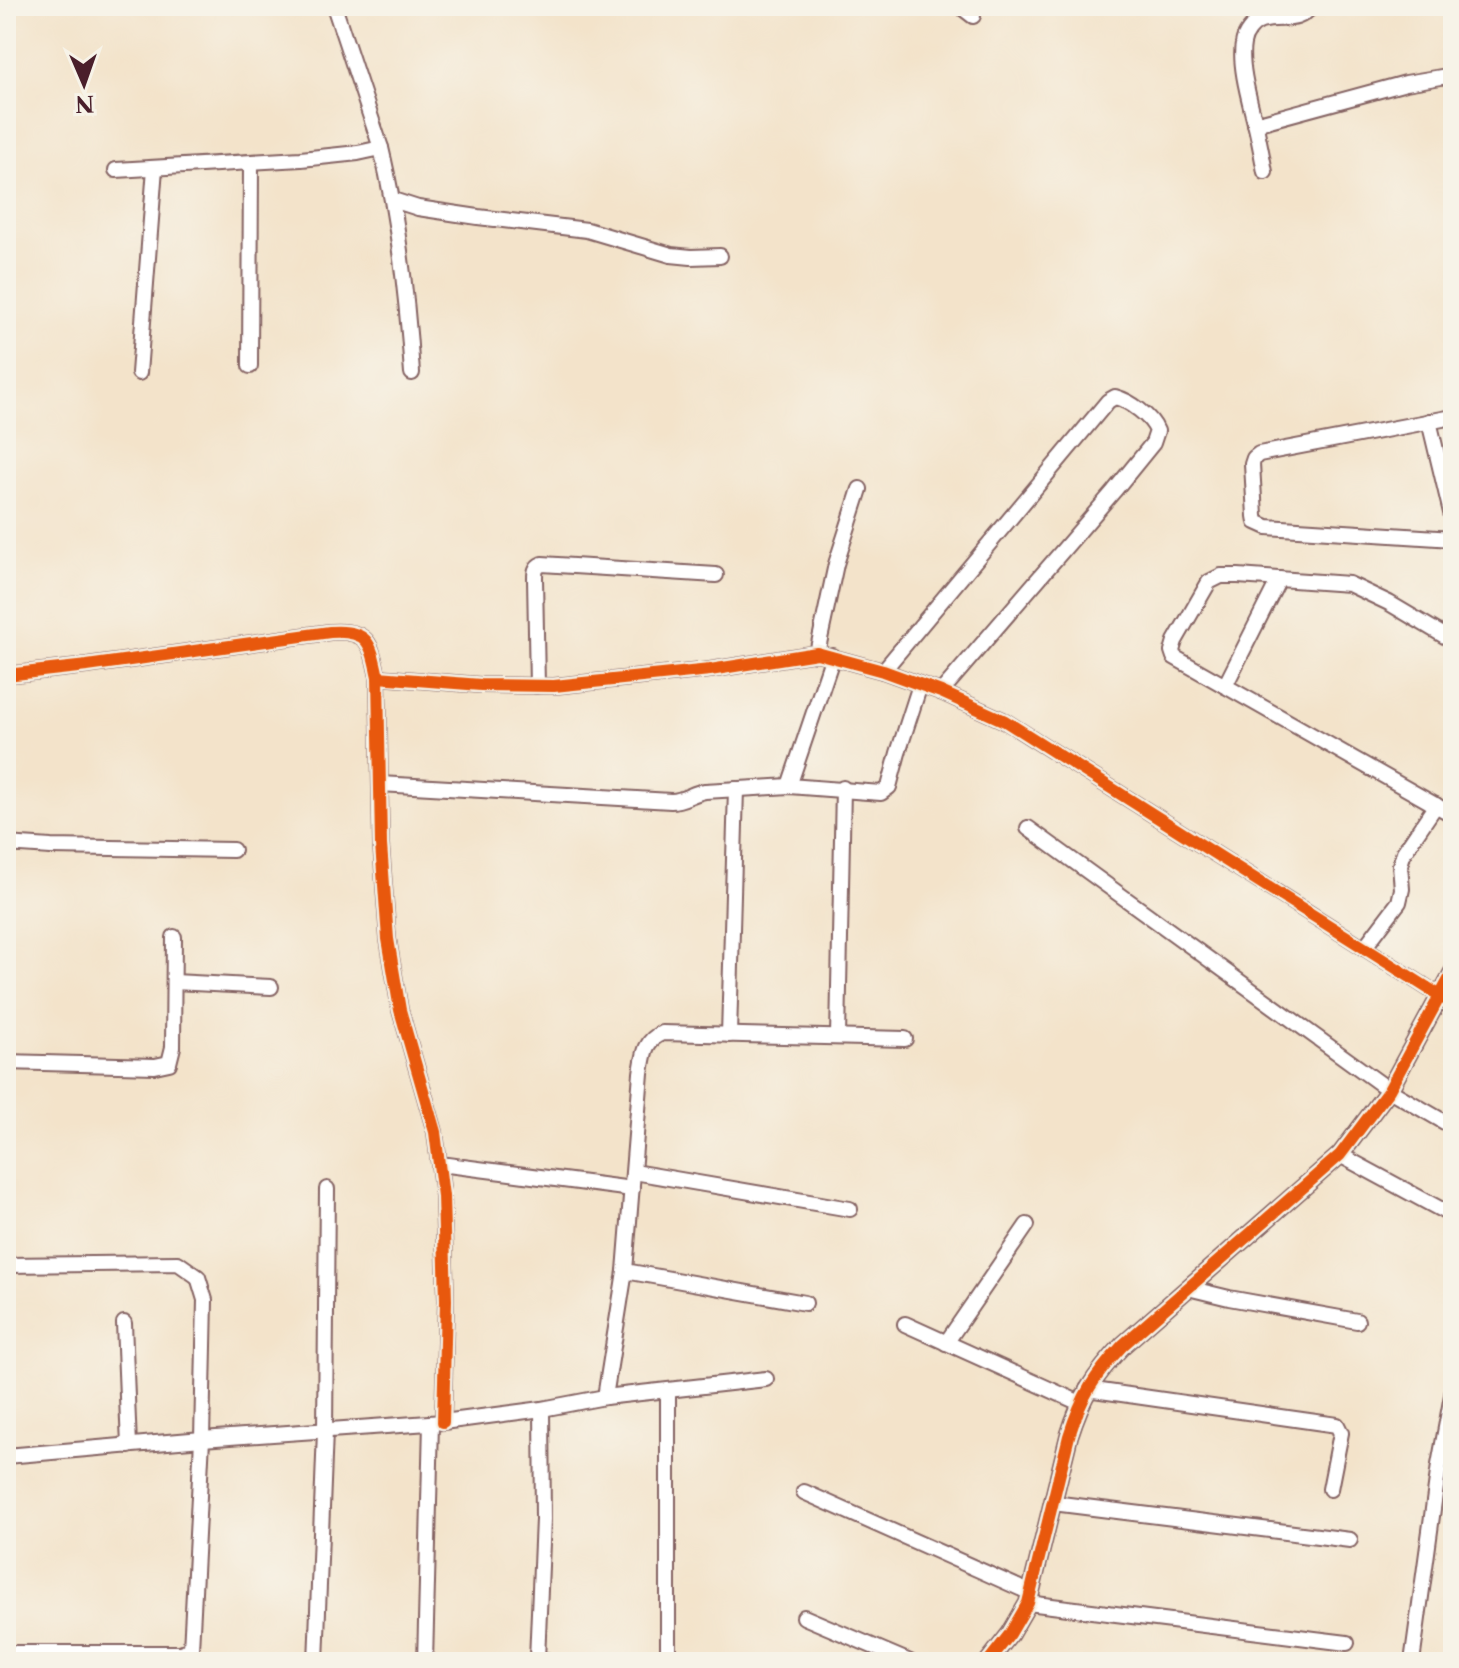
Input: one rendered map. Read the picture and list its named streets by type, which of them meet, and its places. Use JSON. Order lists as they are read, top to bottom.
{
  "north": "bottom"
}
